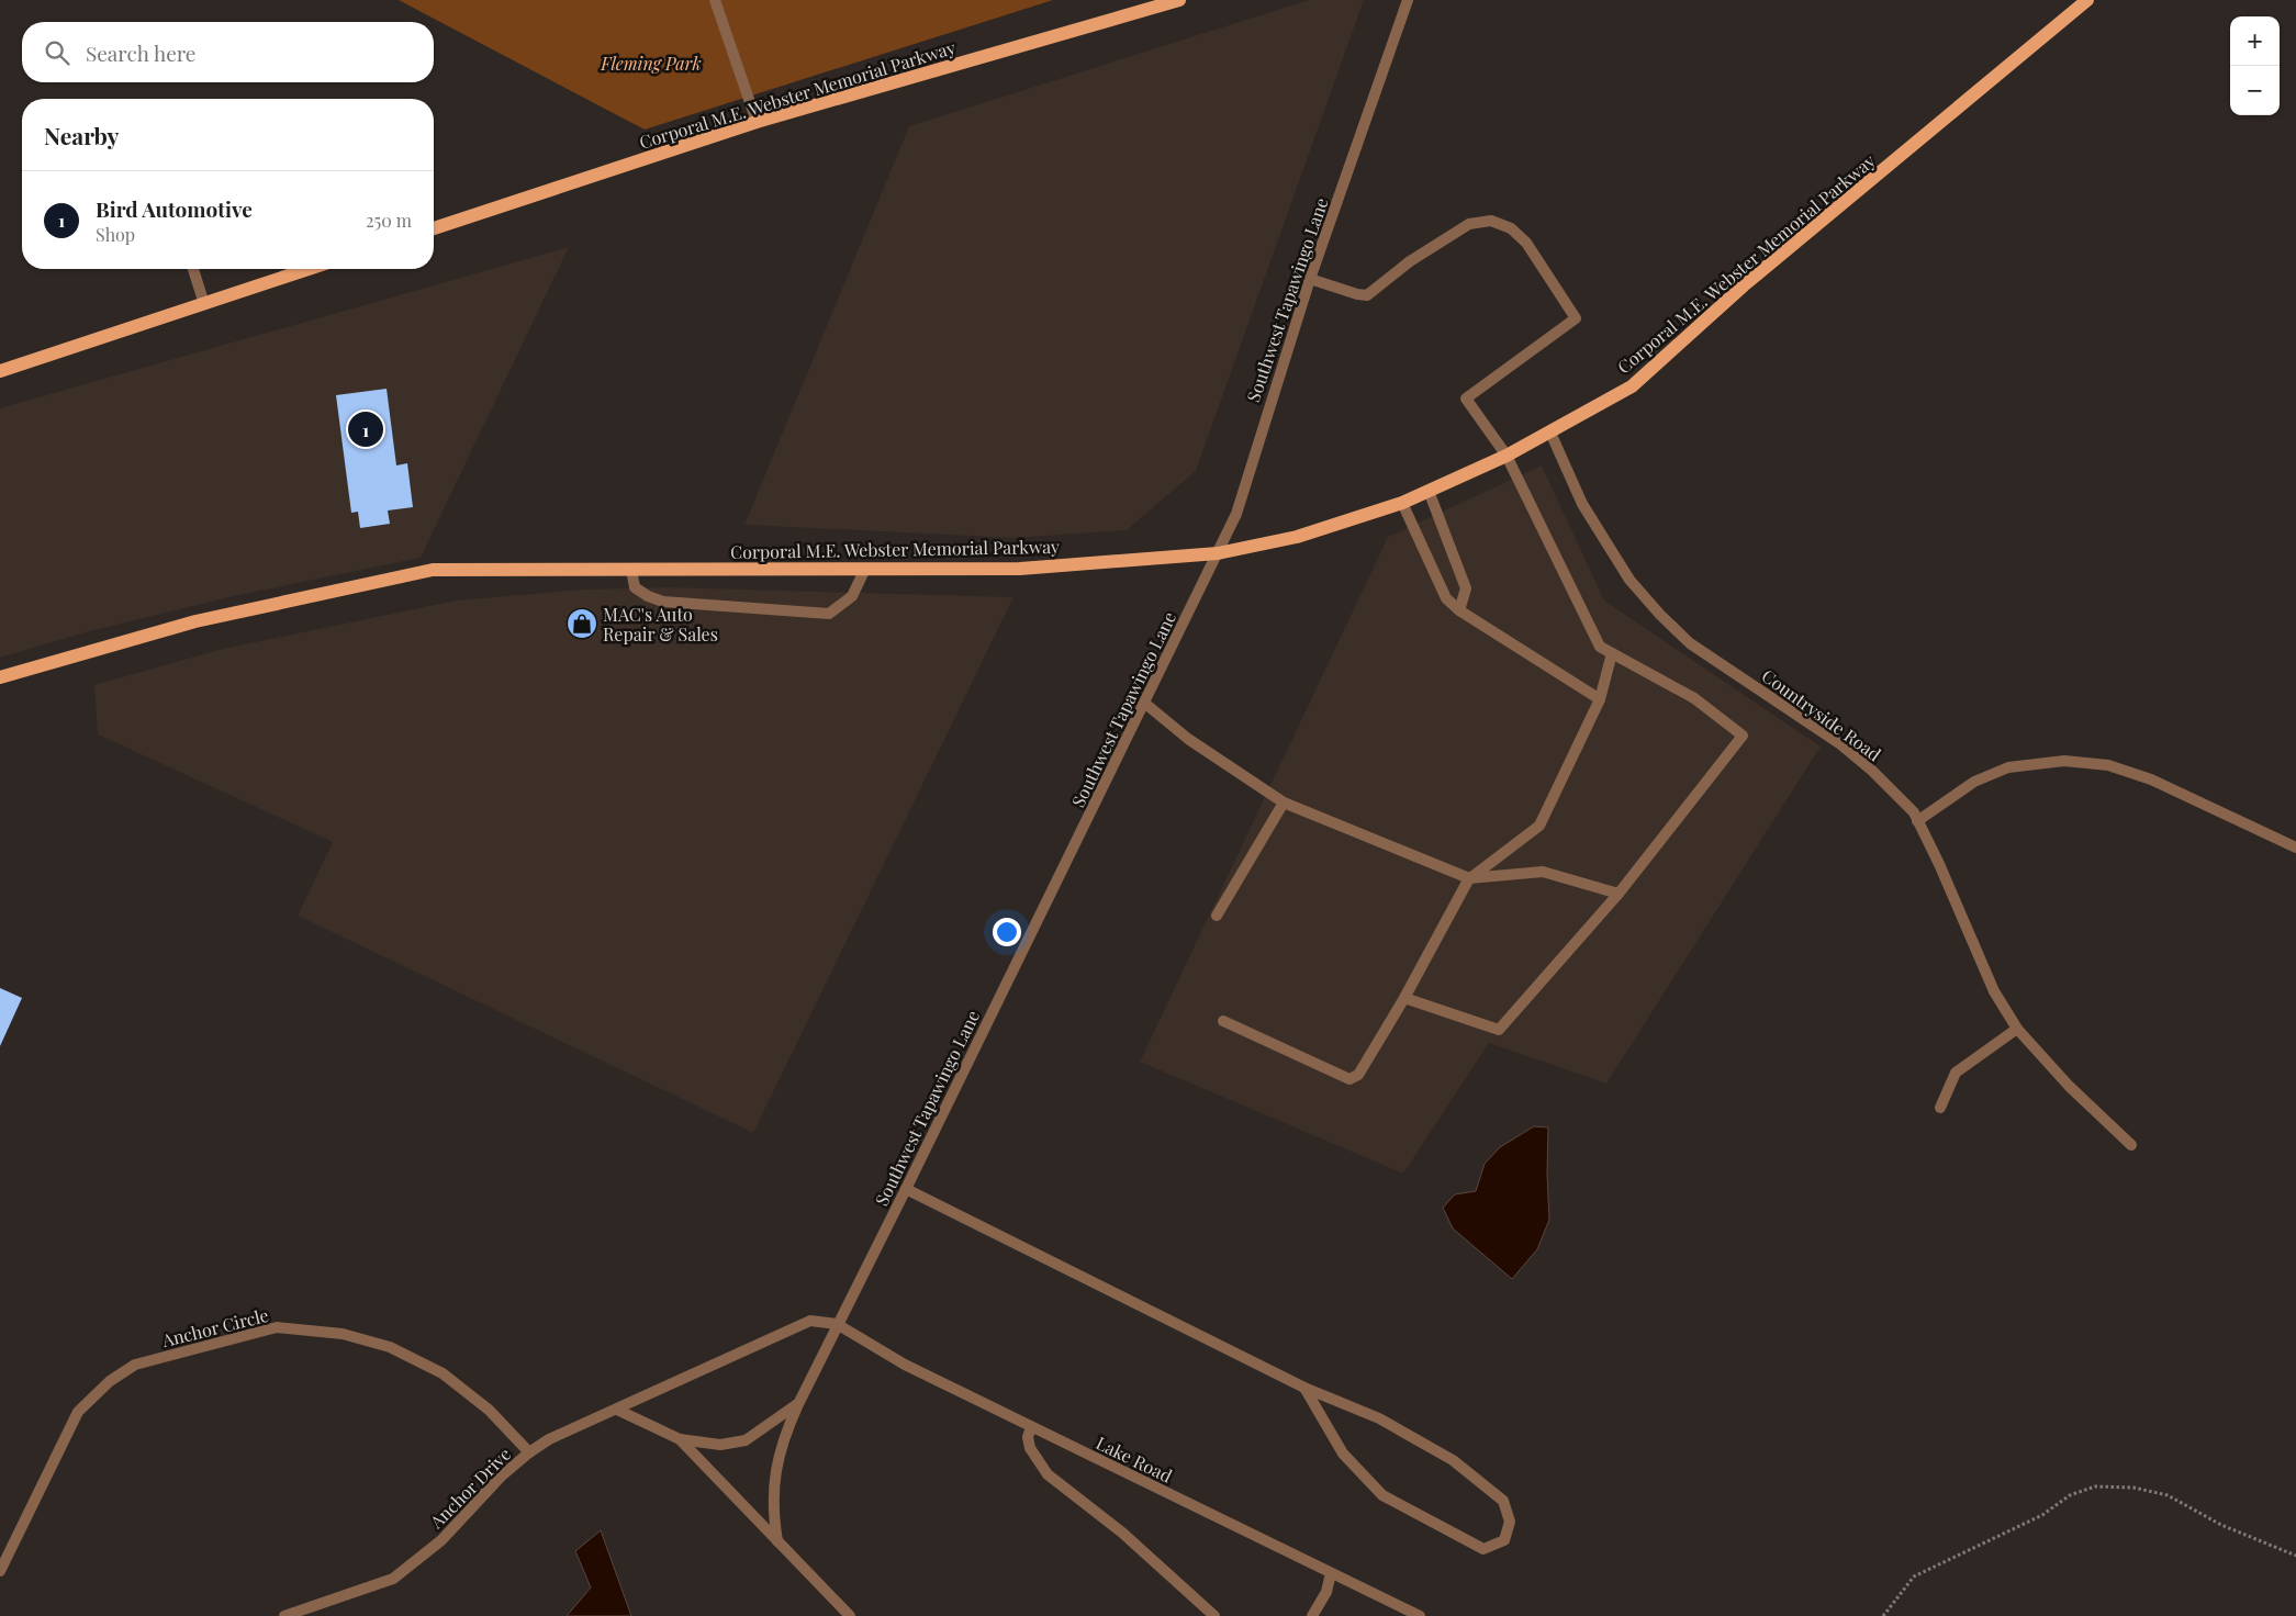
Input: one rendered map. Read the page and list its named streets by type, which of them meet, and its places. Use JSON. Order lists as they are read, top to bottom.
{
  "streets": {
    "main road": ["Corporal M.E. Webster Memorial Parkway"],
    "street": [
      "Southwest Tapawingo Lane",
      "Countryside Road",
      "Anchor Circle",
      "Lake Road",
      "Anchor Drive"
    ]
  },
  "crossings": [
    ["Corporal M.E. Webster Memorial Parkway", "Southwest Tapawingo Lane"],
    ["Corporal M.E. Webster Memorial Parkway", "Countryside Road"],
    ["Southwest Tapawingo Lane", "Lake Road"],
    ["Southwest Tapawingo Lane", "Anchor Drive"],
    ["Anchor Circle", "Anchor Drive"],
    ["Lake Road", "Anchor Drive"]
  ],
  "parks": ["Fleming Park"],
  "places": {
    "shop": ["MAC's Auto Repair & Sales"]
  },
  "page": {
    "map_buttons": ["+", "−"],
    "search": "Search here",
    "heading": "Nearby",
    "list": [
      {
        "mark": "1",
        "name": "Bird Automotive",
        "note": "Shop",
        "value": "250 m"
      }
    ],
    "pins": "1"
  }
}
